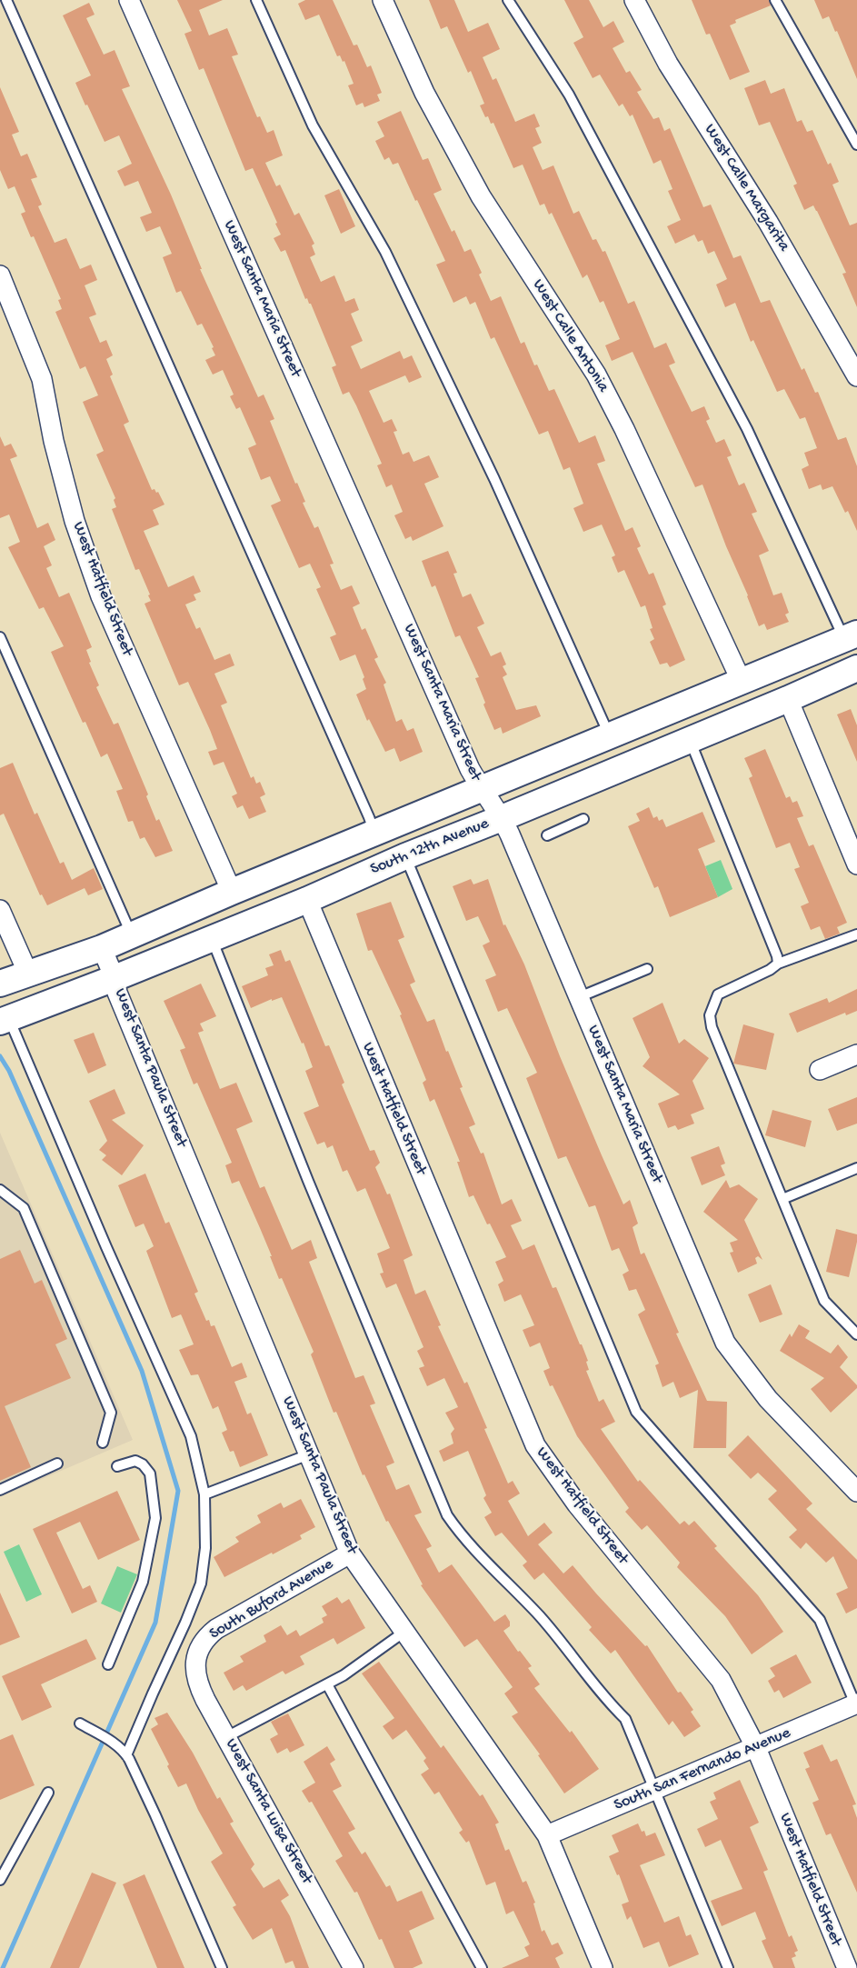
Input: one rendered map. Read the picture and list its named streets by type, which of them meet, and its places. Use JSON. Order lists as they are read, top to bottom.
{
  "streets": {
    "main road": ["South 12th Avenue"],
    "street": [
      "West Calle Margarita",
      "West Santa Maria Street",
      "West Calle Antonia",
      "West Hatfield Street",
      "West Santa Paula Street",
      "South Buford Avenue",
      "South San Fernando Avenue",
      "West Santa Luisa Street"
    ]
  },
  "crossings": [
    ["West Santa Maria Street", "South 12th Avenue"],
    ["West Calle Antonia", "South 12th Avenue"],
    ["West Hatfield Street", "South 12th Avenue"],
    ["West Hatfield Street", "South San Fernando Avenue"],
    ["South 12th Avenue", "West Santa Paula Street"],
    ["West Santa Paula Street", "South Buford Avenue"],
    ["West Santa Paula Street", "South San Fernando Avenue"],
    ["South Buford Avenue", "West Santa Luisa Street"]
  ]
}
